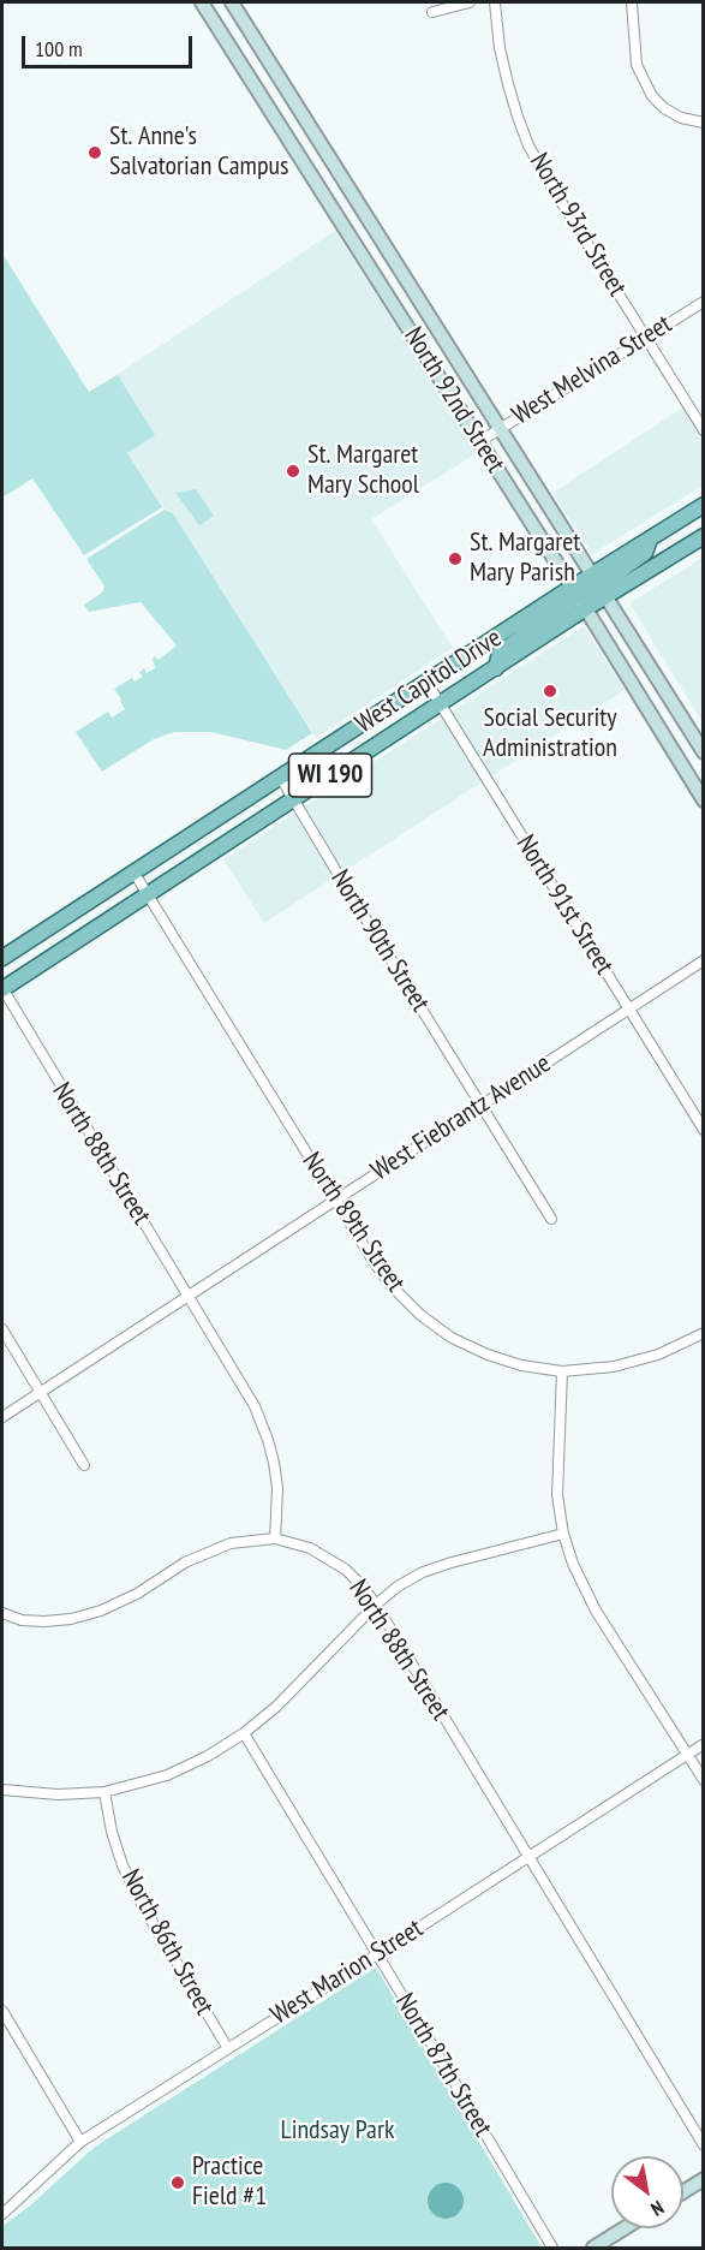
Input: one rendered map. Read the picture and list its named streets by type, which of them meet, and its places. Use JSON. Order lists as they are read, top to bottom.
{
  "streets": {
    "main road": ["North 92nd Street", "West Capitol Drive", "WI 190"],
    "street": [
      "North 93rd Street",
      "West Melvina Street",
      "North 91st Street",
      "North 90th Street",
      "West Fiebrantz Avenue",
      "North 88th Street",
      "North 89th Street",
      "North 86th Street",
      "West Marion Street",
      "North 87th Street"
    ]
  },
  "crossings": [
    ["North 93rd Street", "West Melvina Street"],
    ["West Melvina Street", "North 92nd Street"],
    ["North 92nd Street", "West Capitol Drive"],
    ["West Capitol Drive", "North 91st Street"],
    ["West Capitol Drive", "North 90th Street"],
    ["West Capitol Drive", "North 88th Street"],
    ["West Capitol Drive", "North 89th Street"],
    ["North 91st Street", "West Fiebrantz Avenue"],
    ["North 90th Street", "West Fiebrantz Avenue"],
    ["West Fiebrantz Avenue", "North 88th Street"],
    ["West Fiebrantz Avenue", "North 89th Street"],
    ["North 88th Street", "West Marion Street"],
    ["North 86th Street", "West Marion Street"],
    ["West Marion Street", "North 87th Street"]
  ],
  "parks": ["Lindsay Park"],
  "places": [
    "St. Anne's Salvatorian Campus",
    "St. Margaret Mary School",
    "St. Margaret Mary Parish",
    "Social Security Administration",
    "Practice Field #1"
  ],
  "scale_bar": "100 m",
  "north": "bottom right"
}
